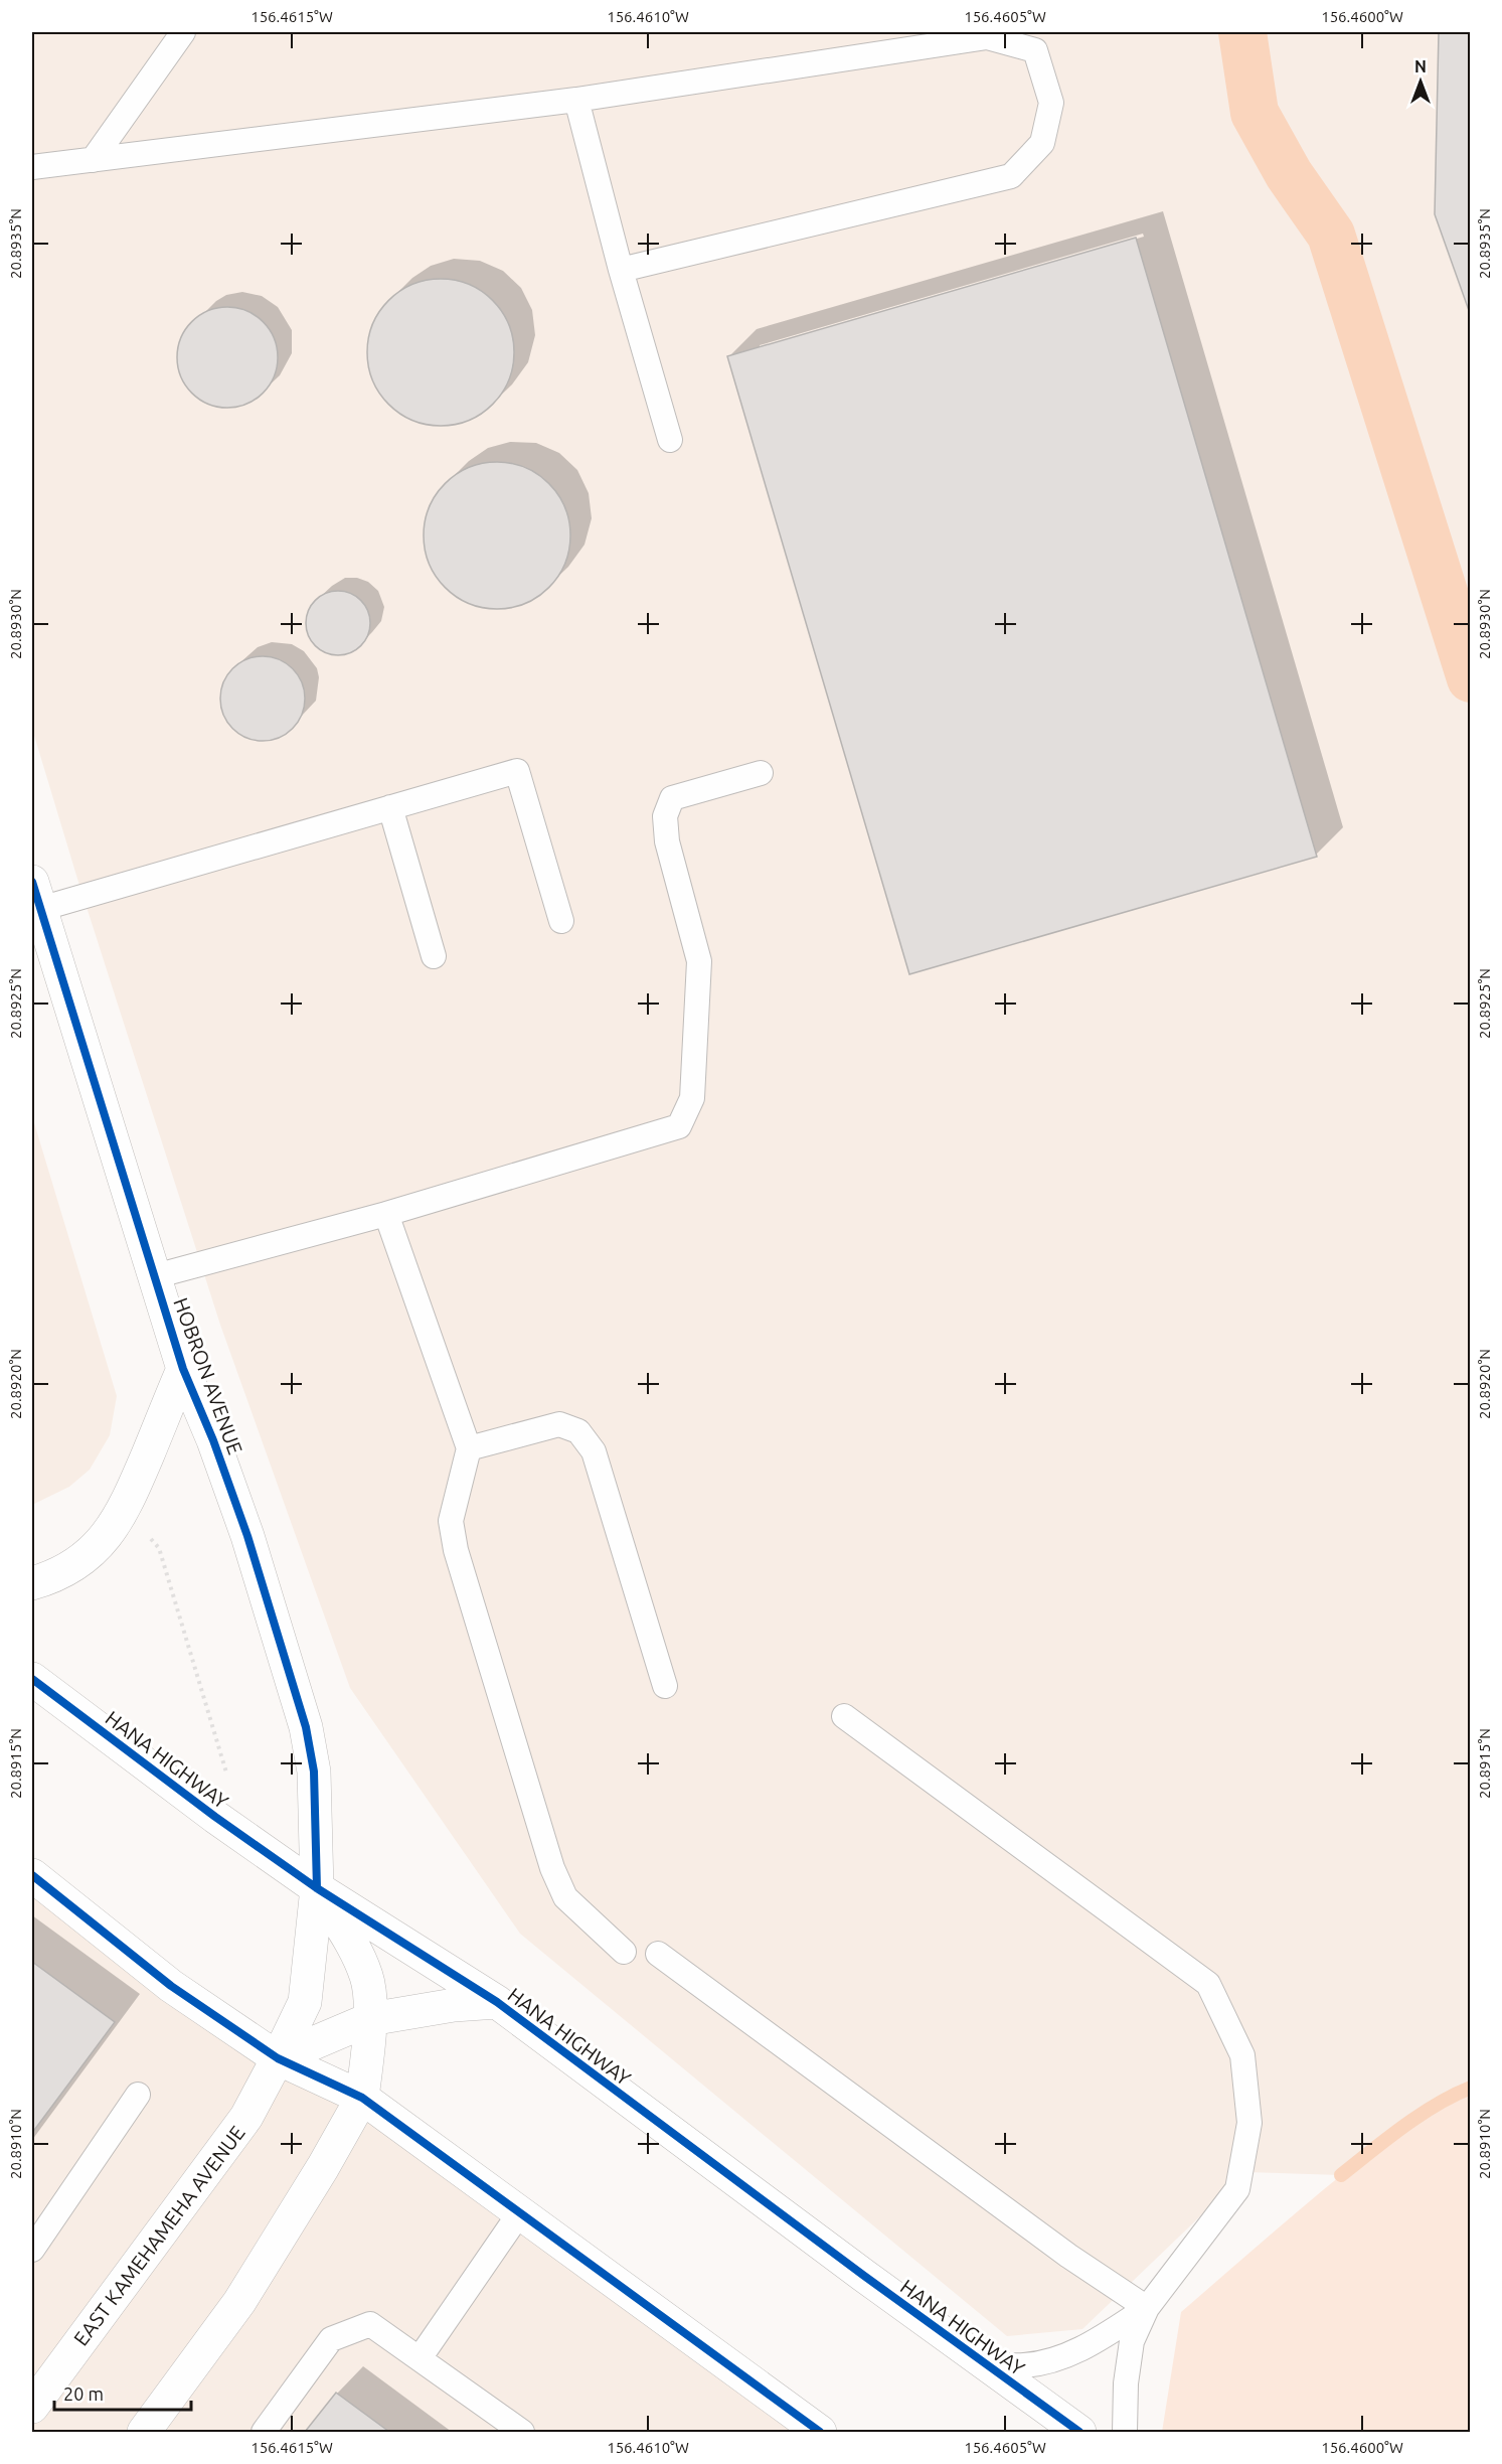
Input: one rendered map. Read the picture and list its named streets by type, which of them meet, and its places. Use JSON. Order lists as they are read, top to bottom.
{
  "streets": {
    "main road": ["HOBRON AVENUE", "HANA HIGHWAY", "EAST KAMEHAMEHA AVENUE"]
  },
  "crossings": [
    ["HOBRON AVENUE", "HANA HIGHWAY"],
    ["HOBRON AVENUE", "EAST KAMEHAMEHA AVENUE"]
  ],
  "scale_bar": "20 m",
  "north": "top",
  "coordinates": [
    "156.4615°W",
    "156.4610°W",
    "156.4605°W",
    "156.4600°W",
    "20.8935°N",
    "20.8930°N",
    "20.8925°N",
    "20.8920°N",
    "20.8915°N",
    "20.8910°N"
  ]
}
